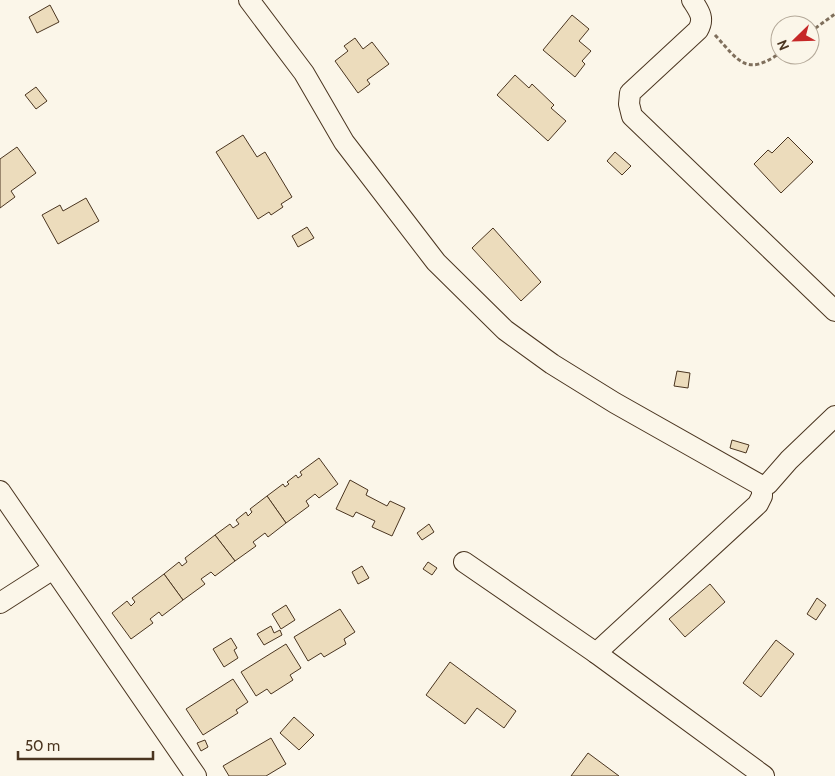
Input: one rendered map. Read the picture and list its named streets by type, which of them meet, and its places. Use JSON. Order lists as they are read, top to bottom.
{
  "scale_bar": "50 m",
  "north": "bottom left"
}
